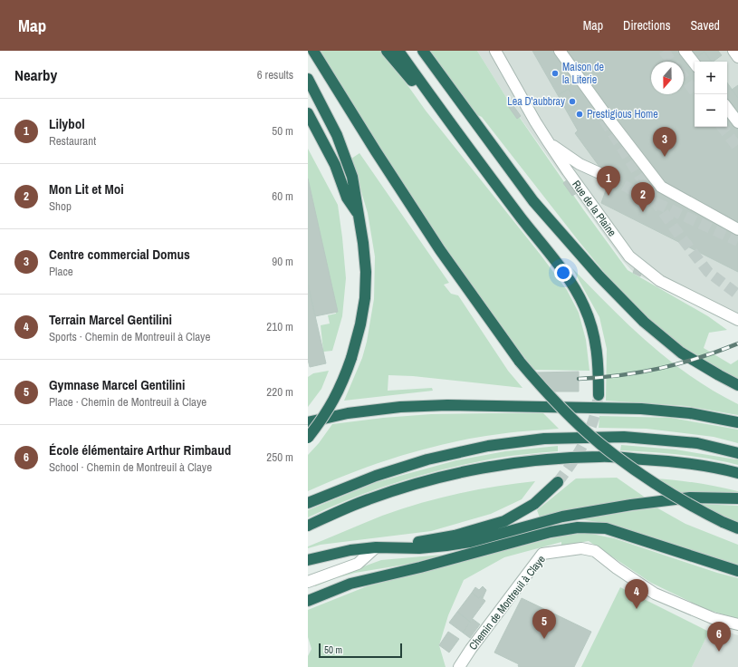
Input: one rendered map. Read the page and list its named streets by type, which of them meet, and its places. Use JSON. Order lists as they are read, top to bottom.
{
  "streets": {
    "street": ["Rue de la Plaine", "Chemin de Montreuil à Claye"]
  },
  "places": ["Maison de la Literie", "Lea D'aubbray", "Prestigious Home"],
  "scale_bar": "50 m",
  "north": "bottom",
  "page": {
    "header": "Map",
    "nav": ["Map", "Directions", "Saved"],
    "heading": ["Nearby", "6 results"],
    "map_buttons": ["+", "−"],
    "list": [
      {
        "mark": "1",
        "name": "Lilybol",
        "note": "Restaurant",
        "value": "50 m"
      },
      {
        "mark": "2",
        "name": "Mon Lit et Moi",
        "note": "Shop",
        "value": "60 m"
      },
      {
        "mark": "3",
        "name": "Centre commercial Domus",
        "note": "Place",
        "value": "90 m"
      },
      {
        "mark": "4",
        "name": "Terrain Marcel Gentilini",
        "note": "Sports · Chemin de Montreuil à Claye",
        "value": "210 m"
      },
      {
        "mark": "5",
        "name": "Gymnase Marcel Gentilini",
        "note": "Place · Chemin de Montreuil à Claye",
        "value": "220 m"
      },
      {
        "mark": "6",
        "name": "École élémentaire Arthur Rimbaud",
        "note": "School · Chemin de Montreuil à Claye",
        "value": "250 m"
      }
    ],
    "pins": [
      "3",
      "1",
      "2",
      "4",
      "5",
      "6"
    ],
    "scale": "50 m"
  }
}
